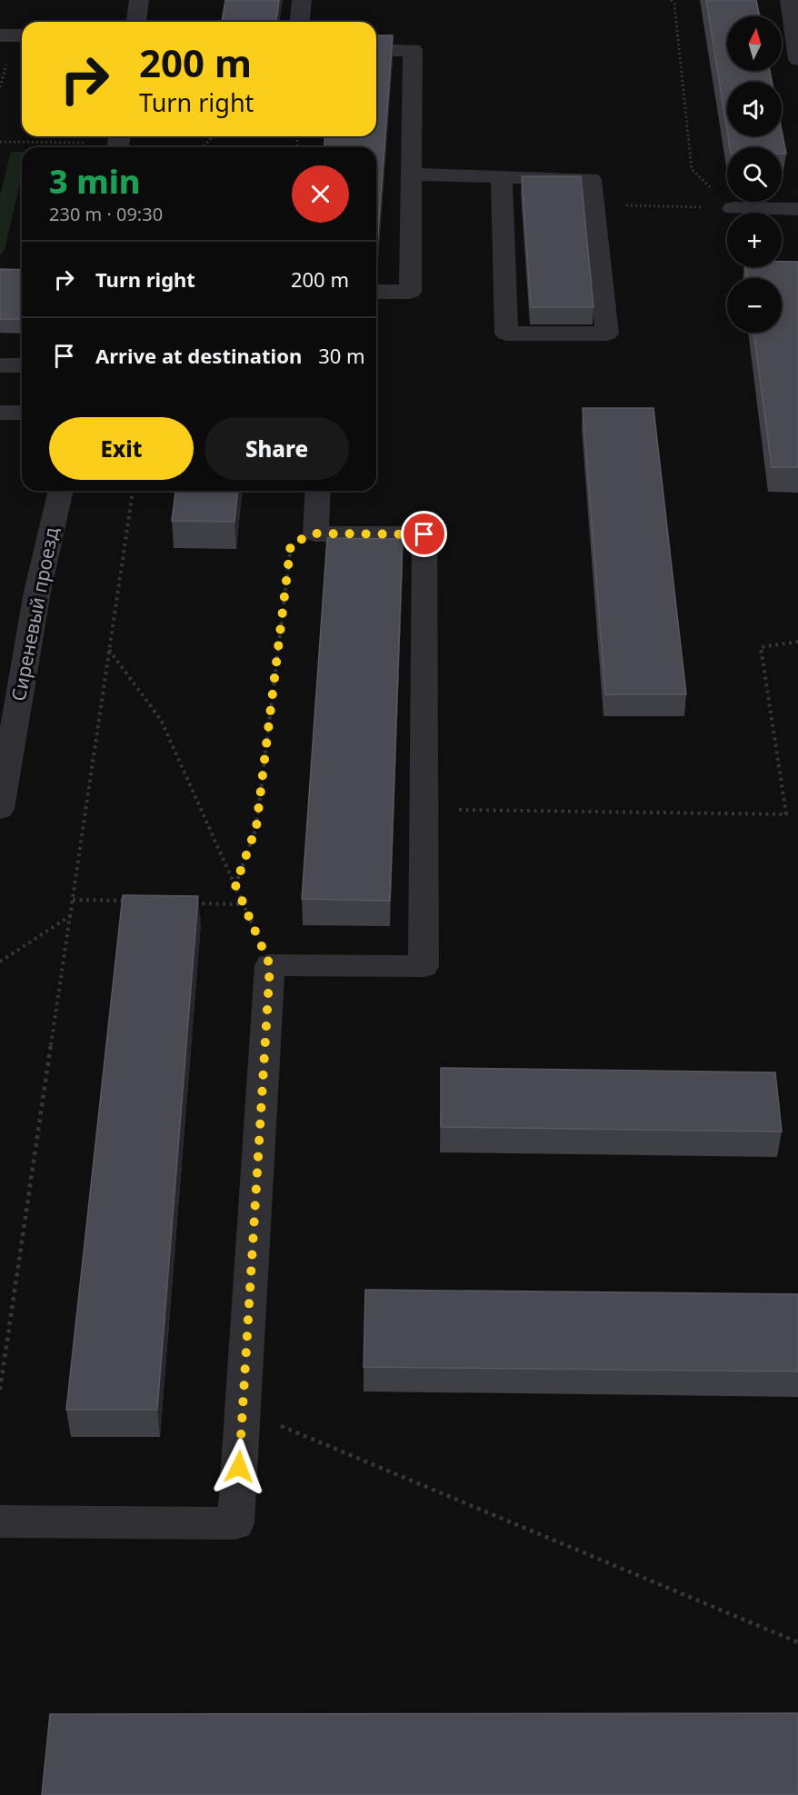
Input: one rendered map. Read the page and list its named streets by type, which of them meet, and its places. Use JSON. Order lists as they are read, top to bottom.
{
  "streets": {
    "street": ["Сиреневый проезд"]
  },
  "north": "top",
  "page": {
    "map_buttons": ["+", "−"],
    "turn": ["200 m", "Turn right"],
    "heading": ["3 min", "230 m · 09:30"],
    "list": [
      {
        "name": "Turn right",
        "value": "200 m"
      },
      {
        "name": "Arrive at destination",
        "value": "30 m"
      }
    ],
    "buttons": ["Exit", "Share"]
  }
}
